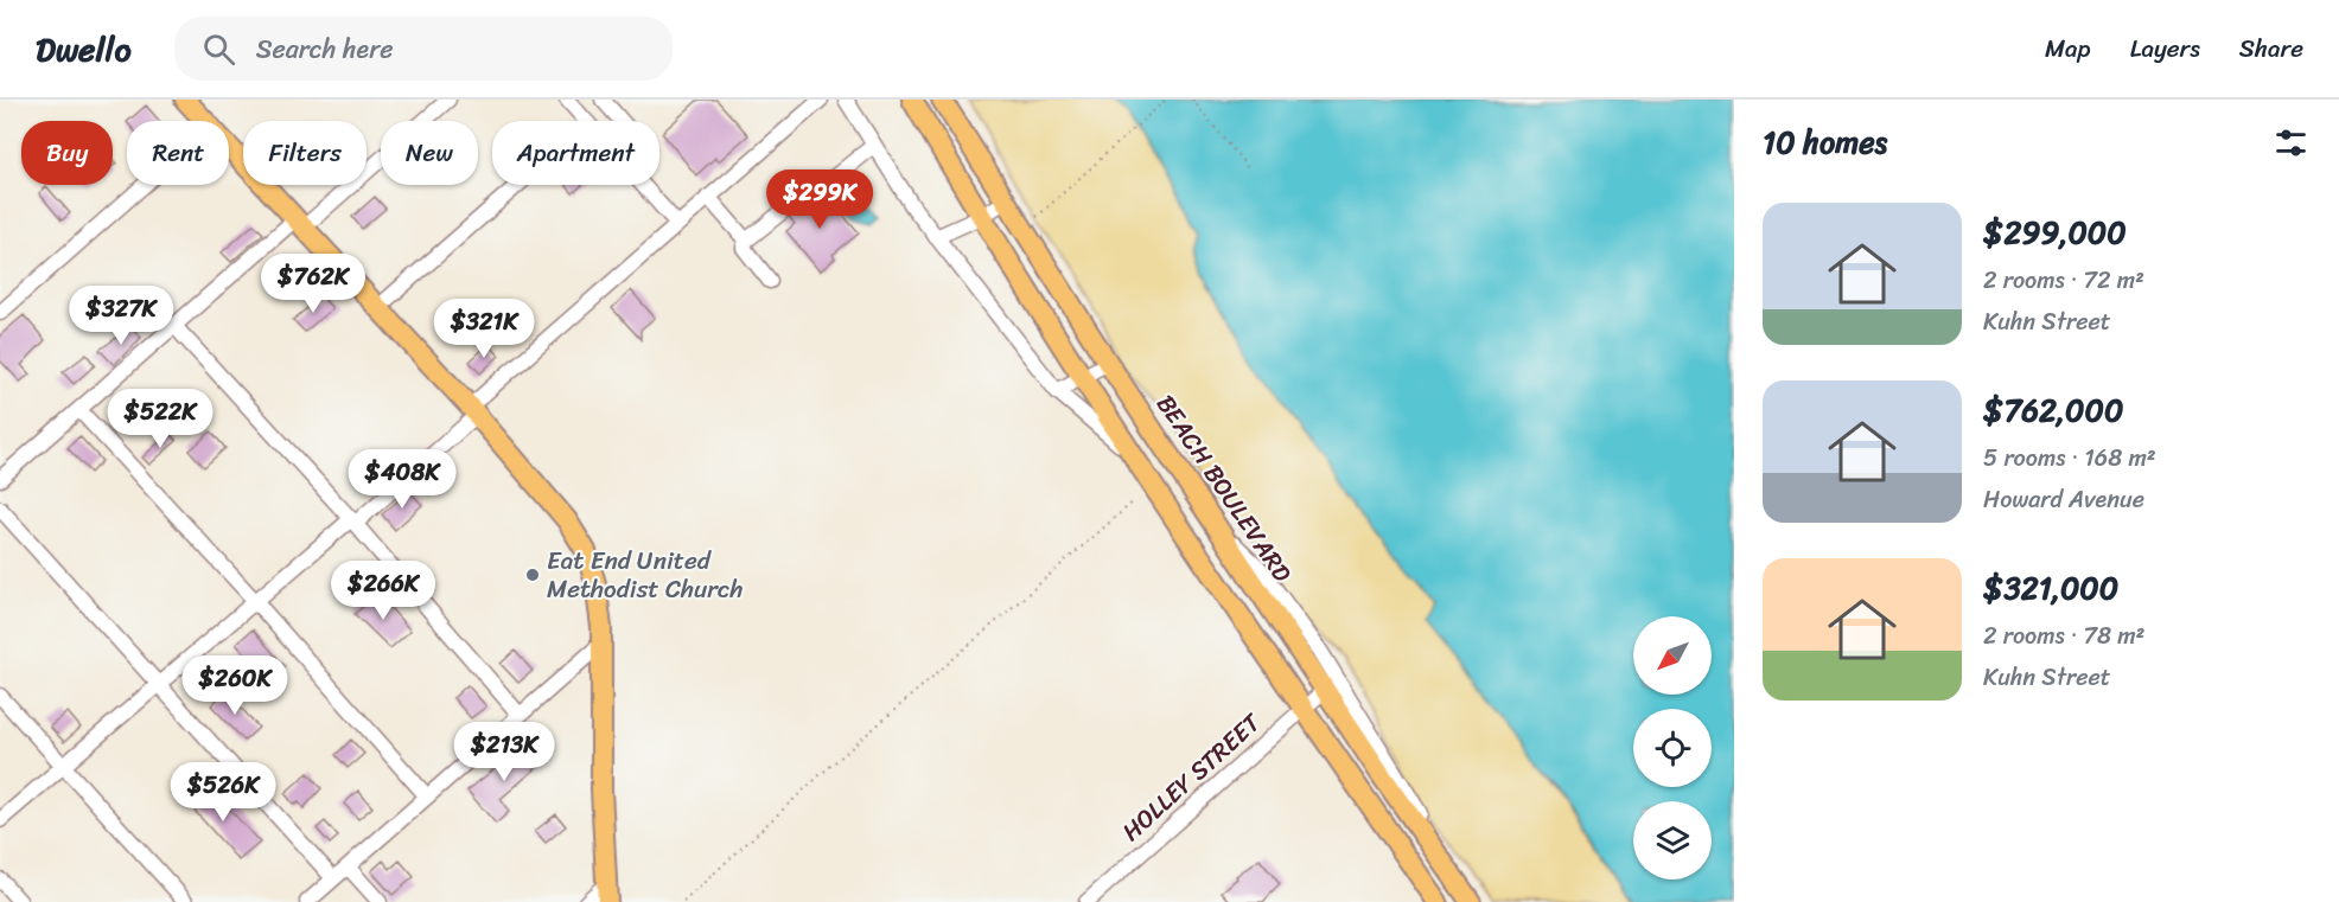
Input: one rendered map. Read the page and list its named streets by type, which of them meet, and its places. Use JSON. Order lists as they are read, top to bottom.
{
  "streets": {
    "main road": ["BEACH BOULEVARD"],
    "street": ["HOLLEY STREET"]
  },
  "crossings": [
    ["BEACH BOULEVARD", "HOLLEY STREET"]
  ],
  "places": ["Eat End United Methodist Church"],
  "north": "bottom left",
  "page": {
    "header": "Dwello",
    "search": "Search here",
    "nav": ["Map", "Layers", "Share"],
    "heading": "10 homes",
    "chip": [
      "Buy",
      "Rent",
      "Filters",
      "New",
      "Apartment"
    ],
    "price": [
      "$299K",
      "$762K",
      "$327K",
      "$321K",
      "$522K",
      "$408K",
      "$266K",
      "$260K",
      "$213K",
      "$526K"
    ],
    "list": [
      {
        "name": "$299,000",
        "note": "2 rooms · 72 m² · Kuhn Street"
      },
      {
        "name": "$762,000",
        "note": "5 rooms · 168 m² · Howard Avenue"
      },
      {
        "name": "$321,000",
        "note": "2 rooms · 78 m² · Kuhn Street"
      }
    ]
  }
}
